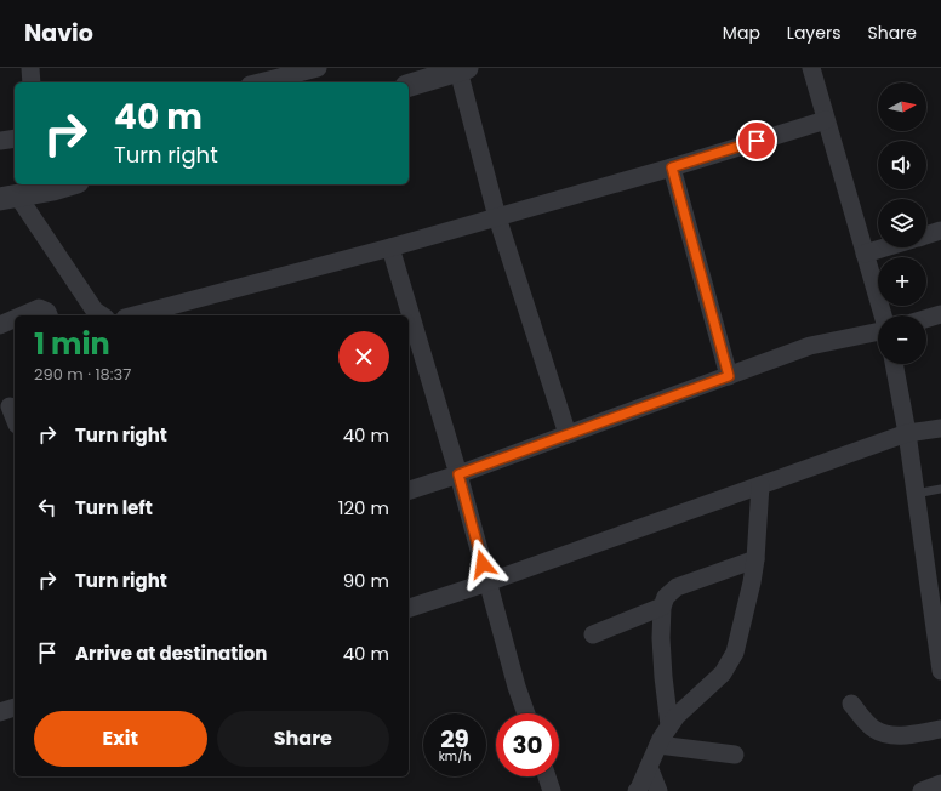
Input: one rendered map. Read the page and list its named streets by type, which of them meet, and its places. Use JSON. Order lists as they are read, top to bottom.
{
  "north": "right",
  "page": {
    "header": "Navio",
    "nav": ["Map", "Layers", "Share"],
    "map_buttons": ["+", "−"],
    "turn": ["40 m", "Turn right"],
    "heading": ["1 min", "290 m · 18:37"],
    "list": [
      {
        "name": "Turn right",
        "value": "40 m"
      },
      {
        "name": "Turn left",
        "value": "120 m"
      },
      {
        "name": "Turn right",
        "value": "90 m"
      },
      {
        "name": "Arrive at destination",
        "value": "40 m"
      }
    ],
    "buttons": ["Exit", "Share"],
    "speed": "29 km/h",
    "limit": "30"
  }
}
